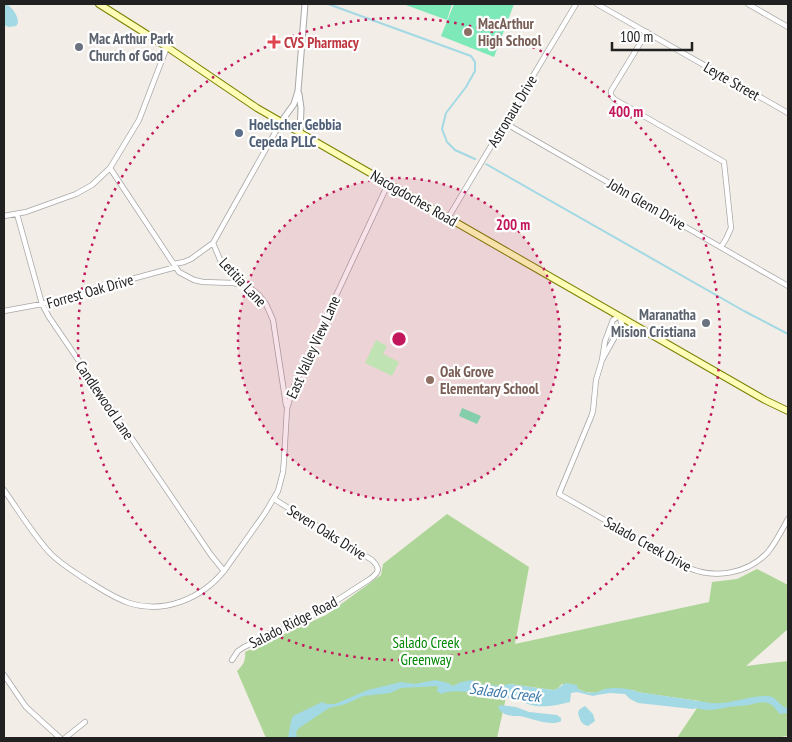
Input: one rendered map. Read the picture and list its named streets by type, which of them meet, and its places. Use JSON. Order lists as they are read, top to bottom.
{
  "streets": {
    "main road": ["Nacogdoches Road"],
    "street": [
      "Leyte Street",
      "Astronaut Drive",
      "John Glenn Drive",
      "Letitia Lane",
      "Forrest Oak Drive",
      "East Valley View Lane",
      "Candlewood Lane",
      "Seven Oaks Drive",
      "Salado Creek Drive",
      "Salado Ridge Road"
    ]
  },
  "crossings": [
    ["Astronaut Drive", "Nacogdoches Road"],
    ["Astronaut Drive", "John Glenn Drive"],
    ["Nacogdoches Road", "East Valley View Lane"],
    ["Letitia Lane", "Forrest Oak Drive"],
    ["Letitia Lane", "East Valley View Lane"],
    ["Forrest Oak Drive", "Candlewood Lane"],
    ["East Valley View Lane", "Candlewood Lane"],
    ["East Valley View Lane", "Seven Oaks Drive"],
    ["Seven Oaks Drive", "Salado Ridge Road"]
  ],
  "water": ["Salado Creek"],
  "parks": ["Salado Creek Greenway"],
  "places": {
    "other": [
      "MacArthur High School",
      "Mac Arthur Park Church of God",
      "Hoelscher Gebbia Cepeda PLLC",
      "Maranatha Mision Cristiana",
      "Oak Grove Elementary School"
    ],
    "health": ["CVS Pharmacy"]
  },
  "scale_bar": "100 m",
  "rings": ["400 m", "200 m"]
}
